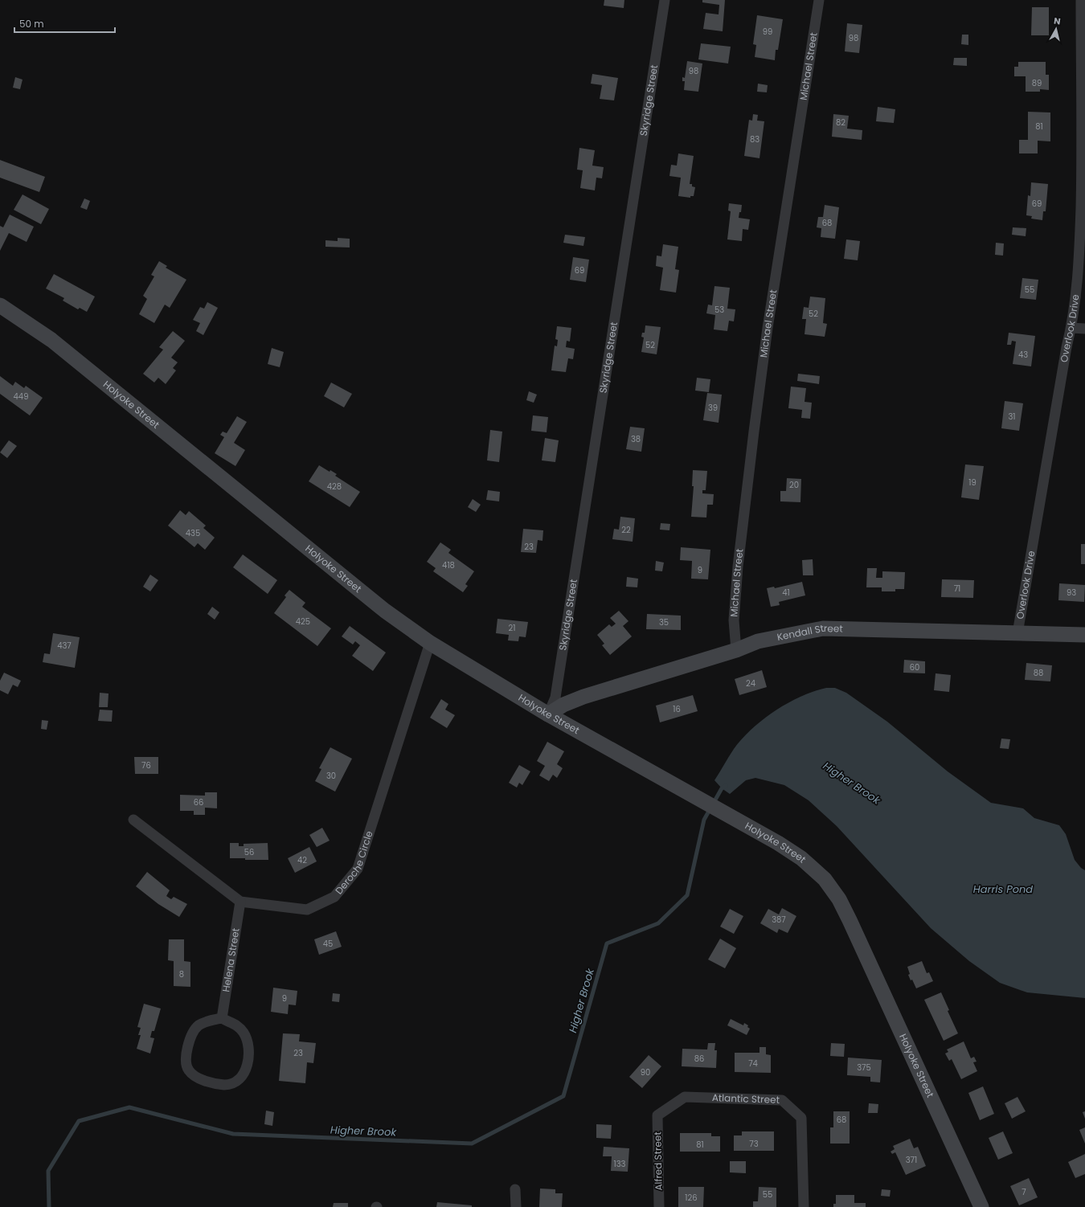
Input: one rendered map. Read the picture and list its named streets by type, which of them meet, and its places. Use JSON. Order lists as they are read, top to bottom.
{
  "streets": {
    "main road": ["Holyoke Street", "Kendall Street"],
    "street": [
      "Michael Street",
      "Skyridge Street",
      "Overlook Drive",
      "Deroche Circle",
      "Helena Street",
      "Atlantic Street",
      "Alfred Street"
    ]
  },
  "crossings": [
    ["Michael Street", "Kendall Street"],
    ["Skyridge Street", "Holyoke Street"],
    ["Skyridge Street", "Kendall Street"],
    ["Overlook Drive", "Kendall Street"],
    ["Holyoke Street", "Kendall Street"],
    ["Holyoke Street", "Deroche Circle"],
    ["Deroche Circle", "Helena Street"],
    ["Atlantic Street", "Alfred Street"]
  ],
  "water": ["Higher Brook", "Harris Pond"],
  "house_numbers": [
    "99",
    "98",
    "98",
    "89",
    "82",
    "81",
    "83",
    "69",
    "68",
    "69",
    "55",
    "53",
    "52",
    "52",
    "43",
    "449",
    "39",
    "31",
    "38",
    "19",
    "20",
    "428",
    "22",
    "435",
    "23",
    "418",
    "9",
    "71",
    "41",
    "93",
    "425",
    "35",
    "21",
    "437",
    "60",
    "88",
    "24",
    "16",
    "76",
    "30",
    "66",
    "56",
    "42",
    "387",
    "45",
    "8",
    "9",
    "23",
    "86",
    "74",
    "375",
    "90",
    "68",
    "73",
    "81",
    "371",
    "133",
    "7",
    "55",
    "126"
  ],
  "scale_bar": "50 m",
  "north": "top"
}
